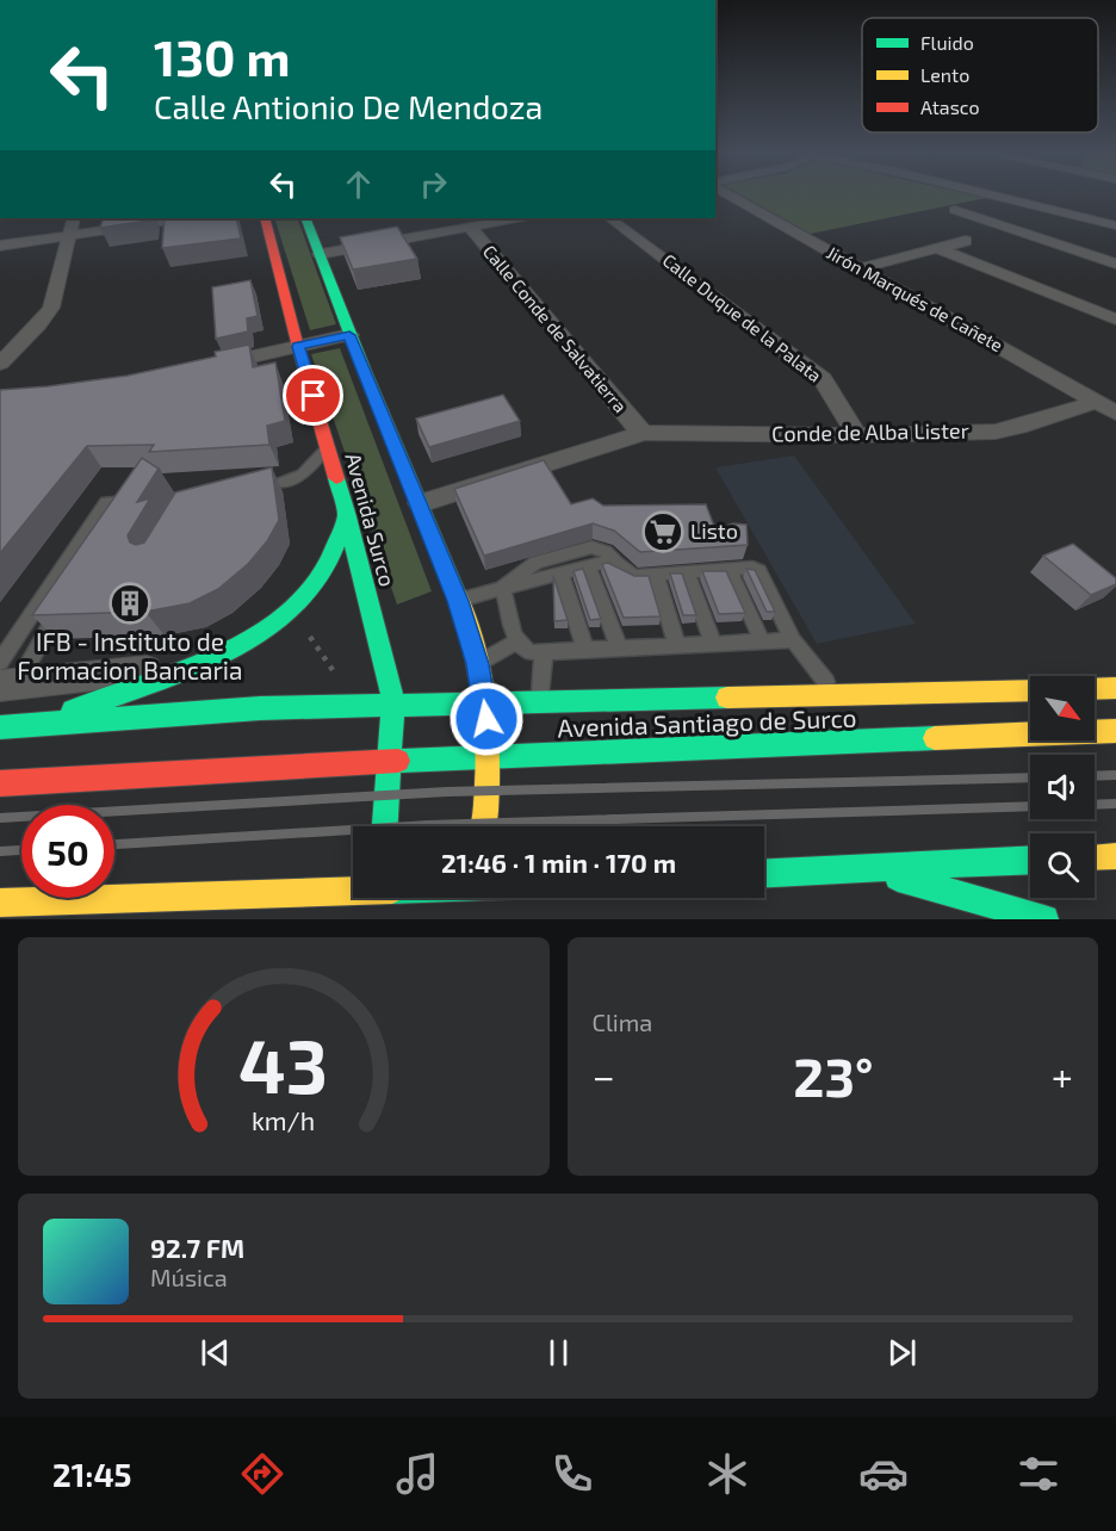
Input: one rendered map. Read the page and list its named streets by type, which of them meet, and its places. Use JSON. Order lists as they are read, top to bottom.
{
  "streets": {
    "main road": ["Avenida Surco", "Avenida Santiago de Surco"],
    "street": [
      "Jirón Marqués de Cañete",
      "Calle Duque de la Palata",
      "Calle Conde de Salvatierra",
      "Conde de Alba Lister"
    ]
  },
  "crossings": [
    ["Jirón Marqués de Cañete", "Conde de Alba Lister"],
    ["Calle Duque de la Palata", "Conde de Alba Lister"],
    ["Calle Conde de Salvatierra", "Conde de Alba Lister"],
    ["Conde de Alba Lister", "Avenida Surco"],
    ["Avenida Surco", "Avenida Santiago de Surco"]
  ],
  "places": {
    "supermarket": ["Listo"],
    "building": ["IFB - Instituto de Formacion Bancaria"]
  },
  "legend": ["Fluido", "Lento", "Atasco"],
  "north": "bottom right",
  "page": {
    "turn": ["130 m", "Calle Antionio De Mendoza"],
    "limit": "50",
    "trip": "21:46 · 1 min · 170 m",
    "tile": "Clima",
    "heat": ["−", "23°", "+"],
    "song": ["92.7 FM", "Música"],
    "tabs": "21:45",
    "gauge": ["43", "km/h"]
  }
}
